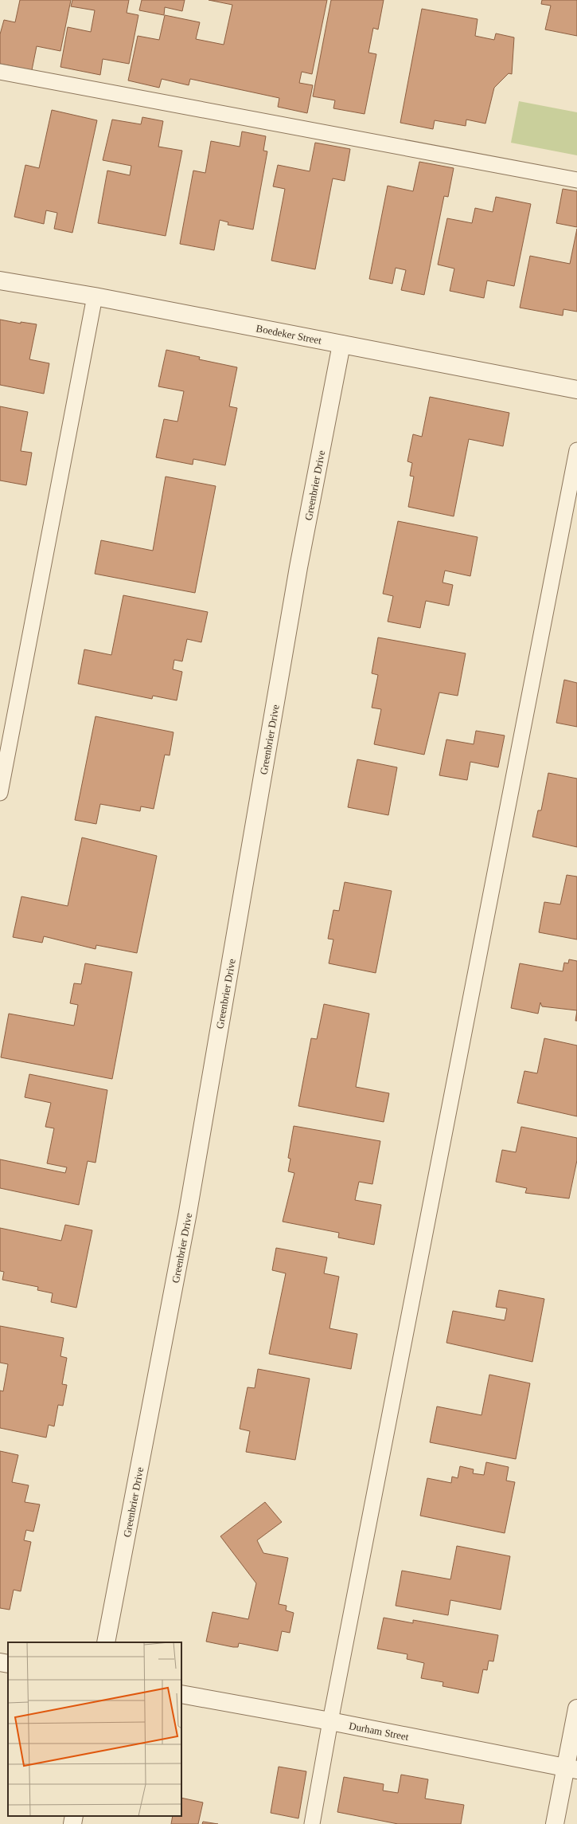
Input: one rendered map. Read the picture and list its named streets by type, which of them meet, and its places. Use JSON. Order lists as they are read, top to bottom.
{
  "streets": {
    "street": ["Boedeker Street", "Greenbrier Drive", "Durham Street"]
  },
  "crossings": [
    ["Boedeker Street", "Greenbrier Drive"]
  ]
}
